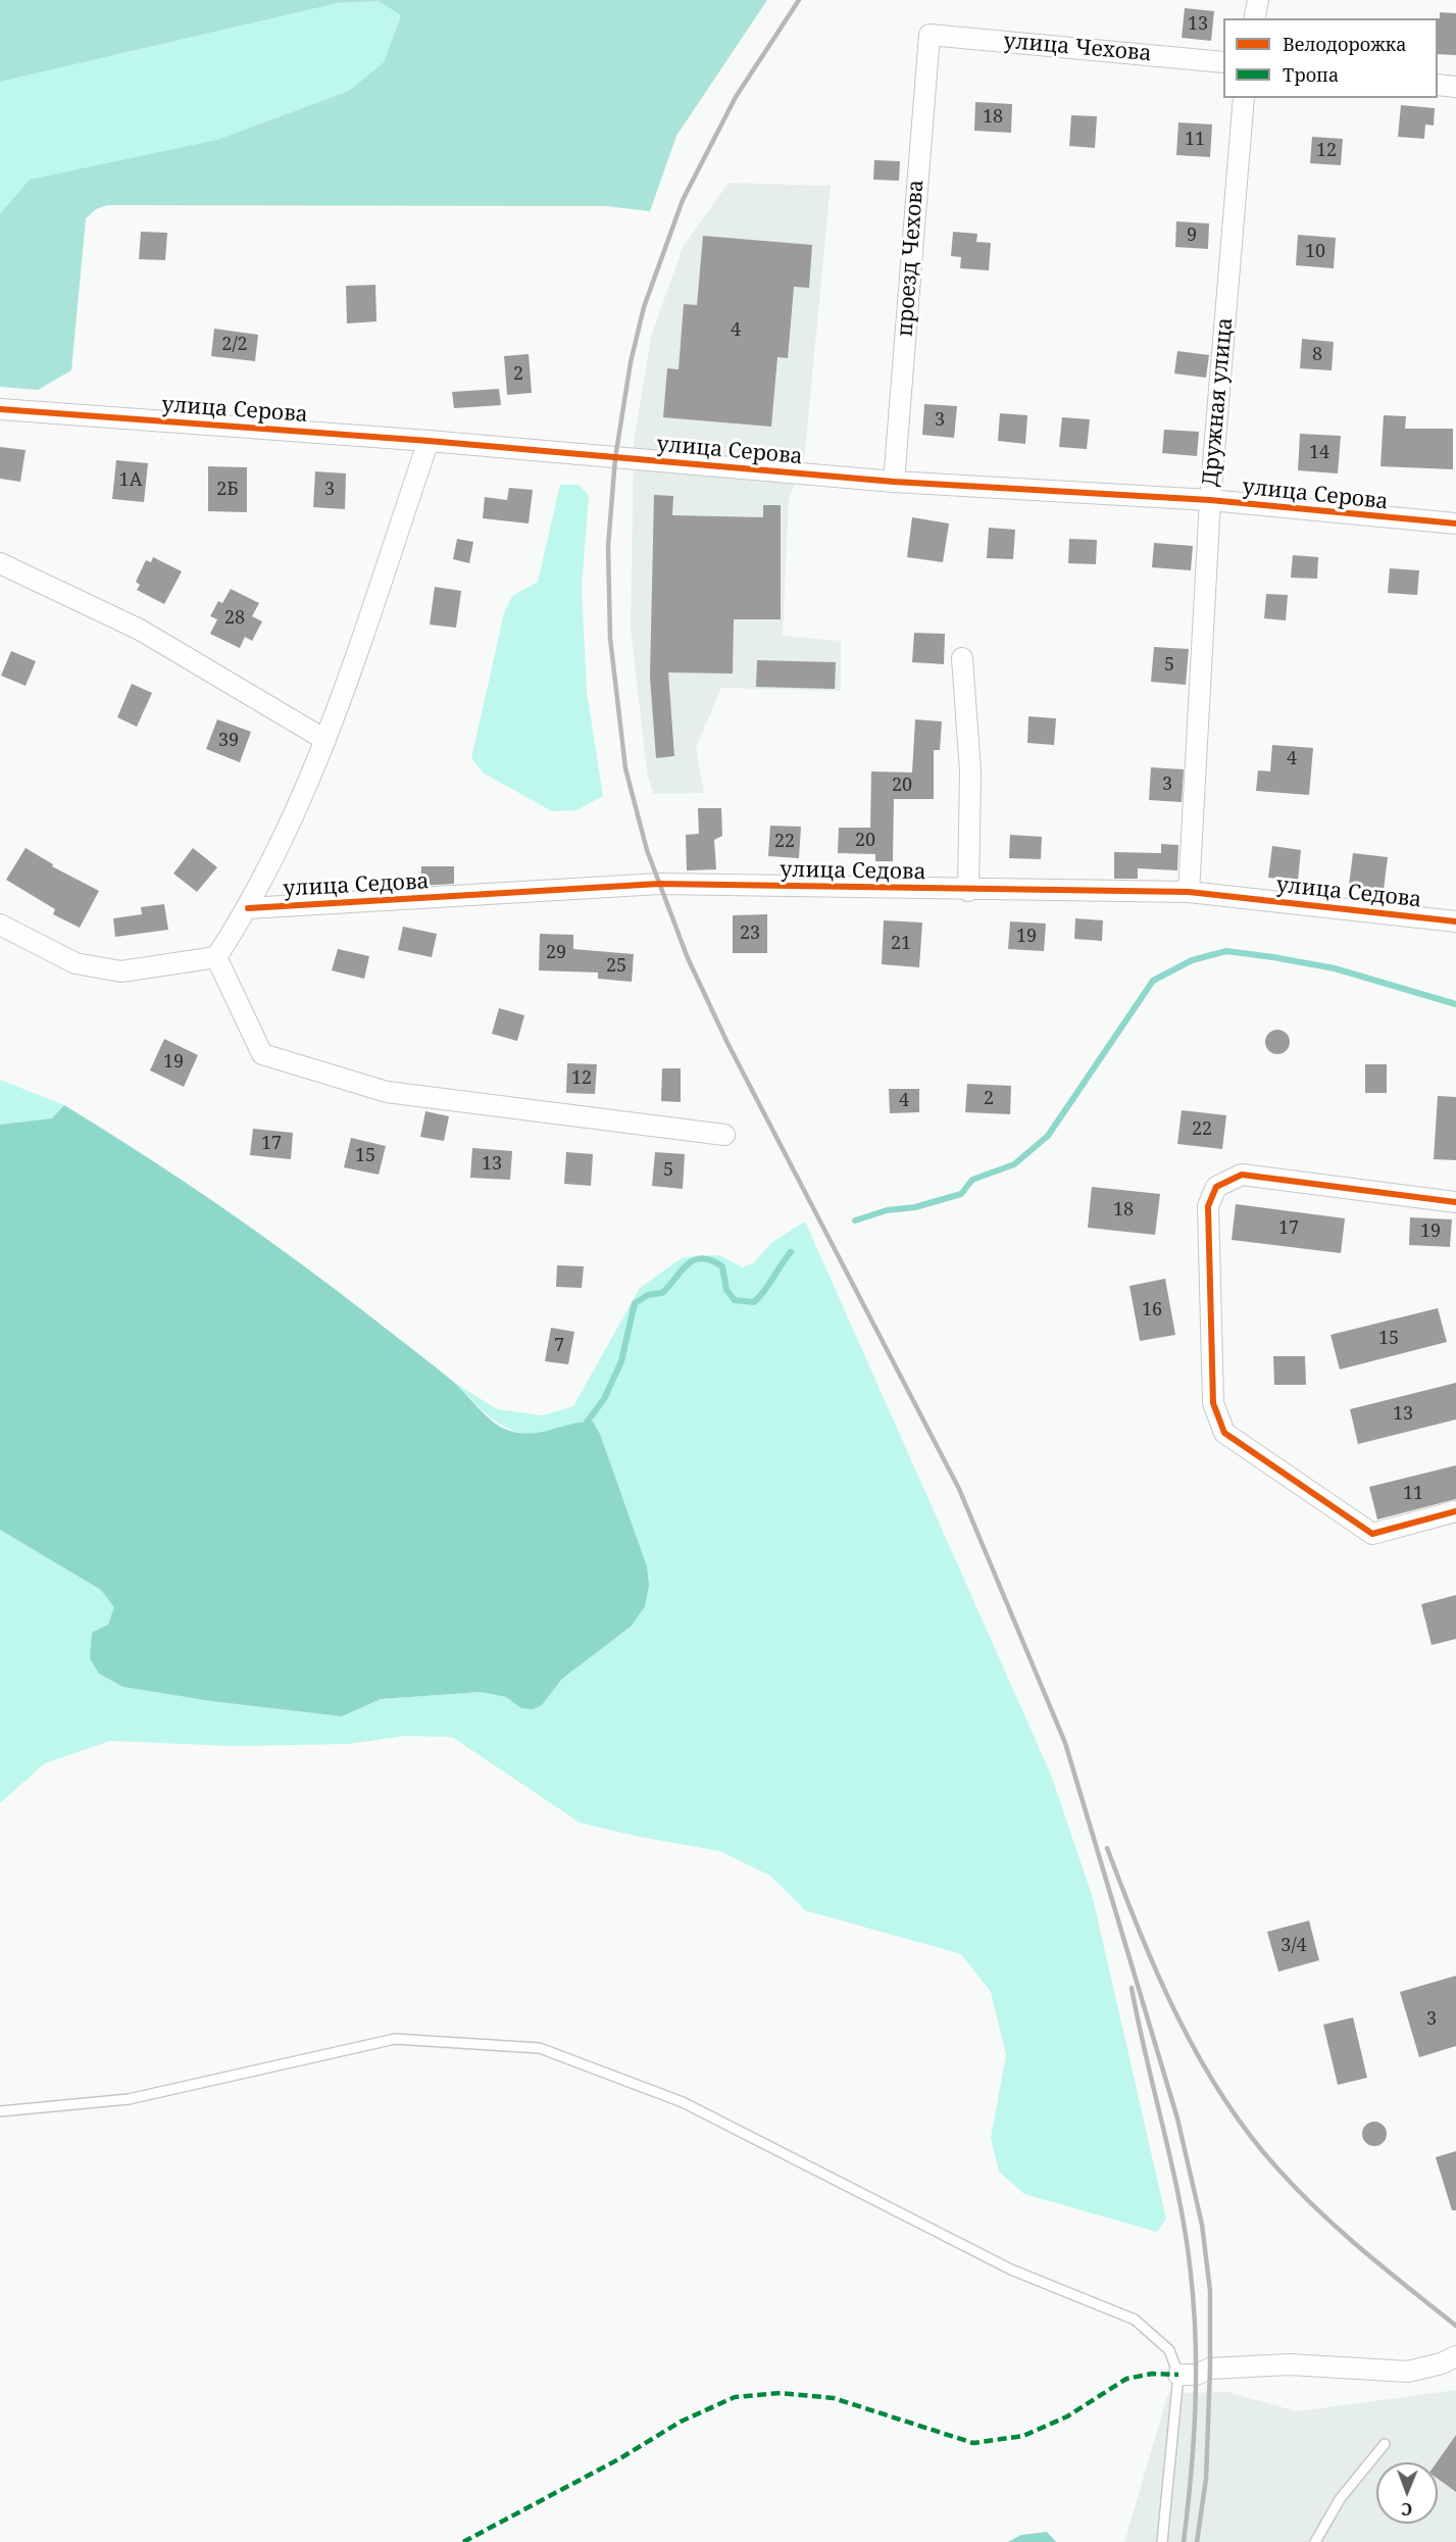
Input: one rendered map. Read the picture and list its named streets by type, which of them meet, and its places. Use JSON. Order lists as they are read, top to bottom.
{
  "streets": {
    "street": [
      "улица Чехова",
      "проезд Чехова",
      "Дружная улица",
      "улица Серова",
      "улица Седова"
    ]
  },
  "crossings": [
    ["улица Чехова", "проезд Чехова"],
    ["проезд Чехова", "улица Серова"],
    ["Дружная улица", "улица Серова"],
    ["Дружная улица", "улица Седова"]
  ],
  "house_numbers": [
    "13",
    "18",
    "11",
    "12",
    "9",
    "10",
    "4",
    "2/2",
    "8",
    "2",
    "3",
    "14",
    "1А",
    "2Б",
    "3",
    "28",
    "5",
    "39",
    "4",
    "3",
    "20",
    "20",
    "22",
    "23",
    "19",
    "21",
    "29",
    "25",
    "19",
    "12",
    "2",
    "4",
    "22",
    "17",
    "15",
    "13",
    "5",
    "18",
    "17",
    "19",
    "16",
    "15",
    "7",
    "13",
    "11",
    "3/4",
    "3"
  ],
  "legend": ["Велодорожка", "Тропа"],
  "north": "bottom"
}
